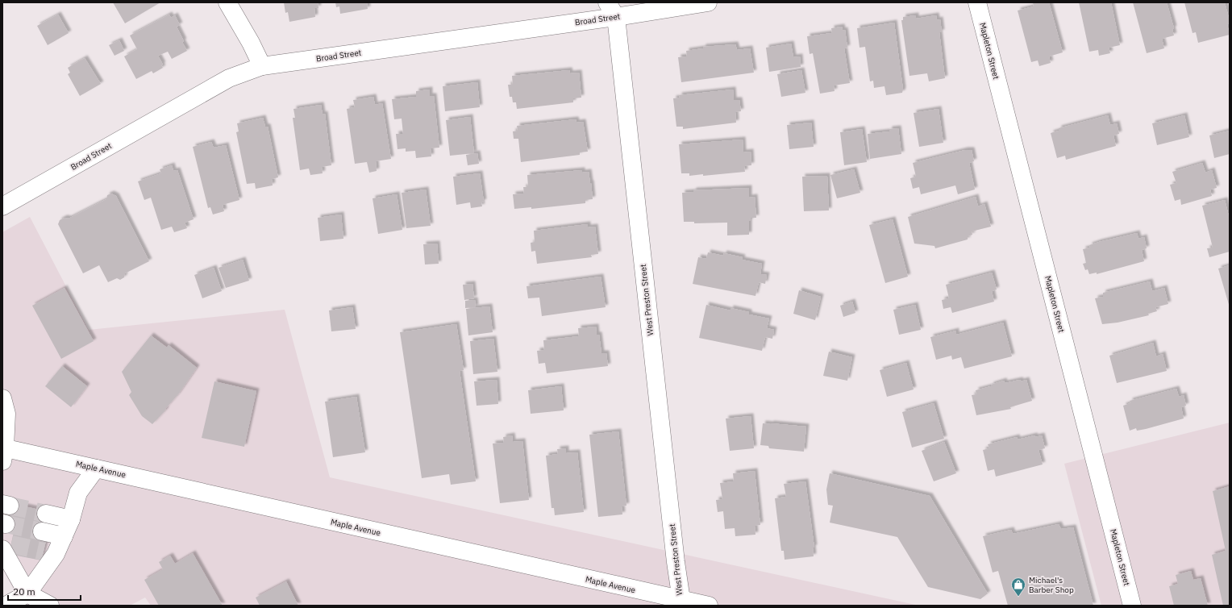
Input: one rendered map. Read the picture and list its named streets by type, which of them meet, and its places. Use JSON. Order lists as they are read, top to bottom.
{
  "streets": {
    "main road": [
      "Broad Street",
      "Mapleton Street",
      "West Preston Street",
      "Maple Avenue"
    ]
  },
  "crossings": [
    ["Broad Street", "West Preston Street"],
    ["West Preston Street", "Maple Avenue"]
  ],
  "places": {
    "shop": ["Michael's Barber Shop"]
  },
  "scale_bar": "20 m"
}
